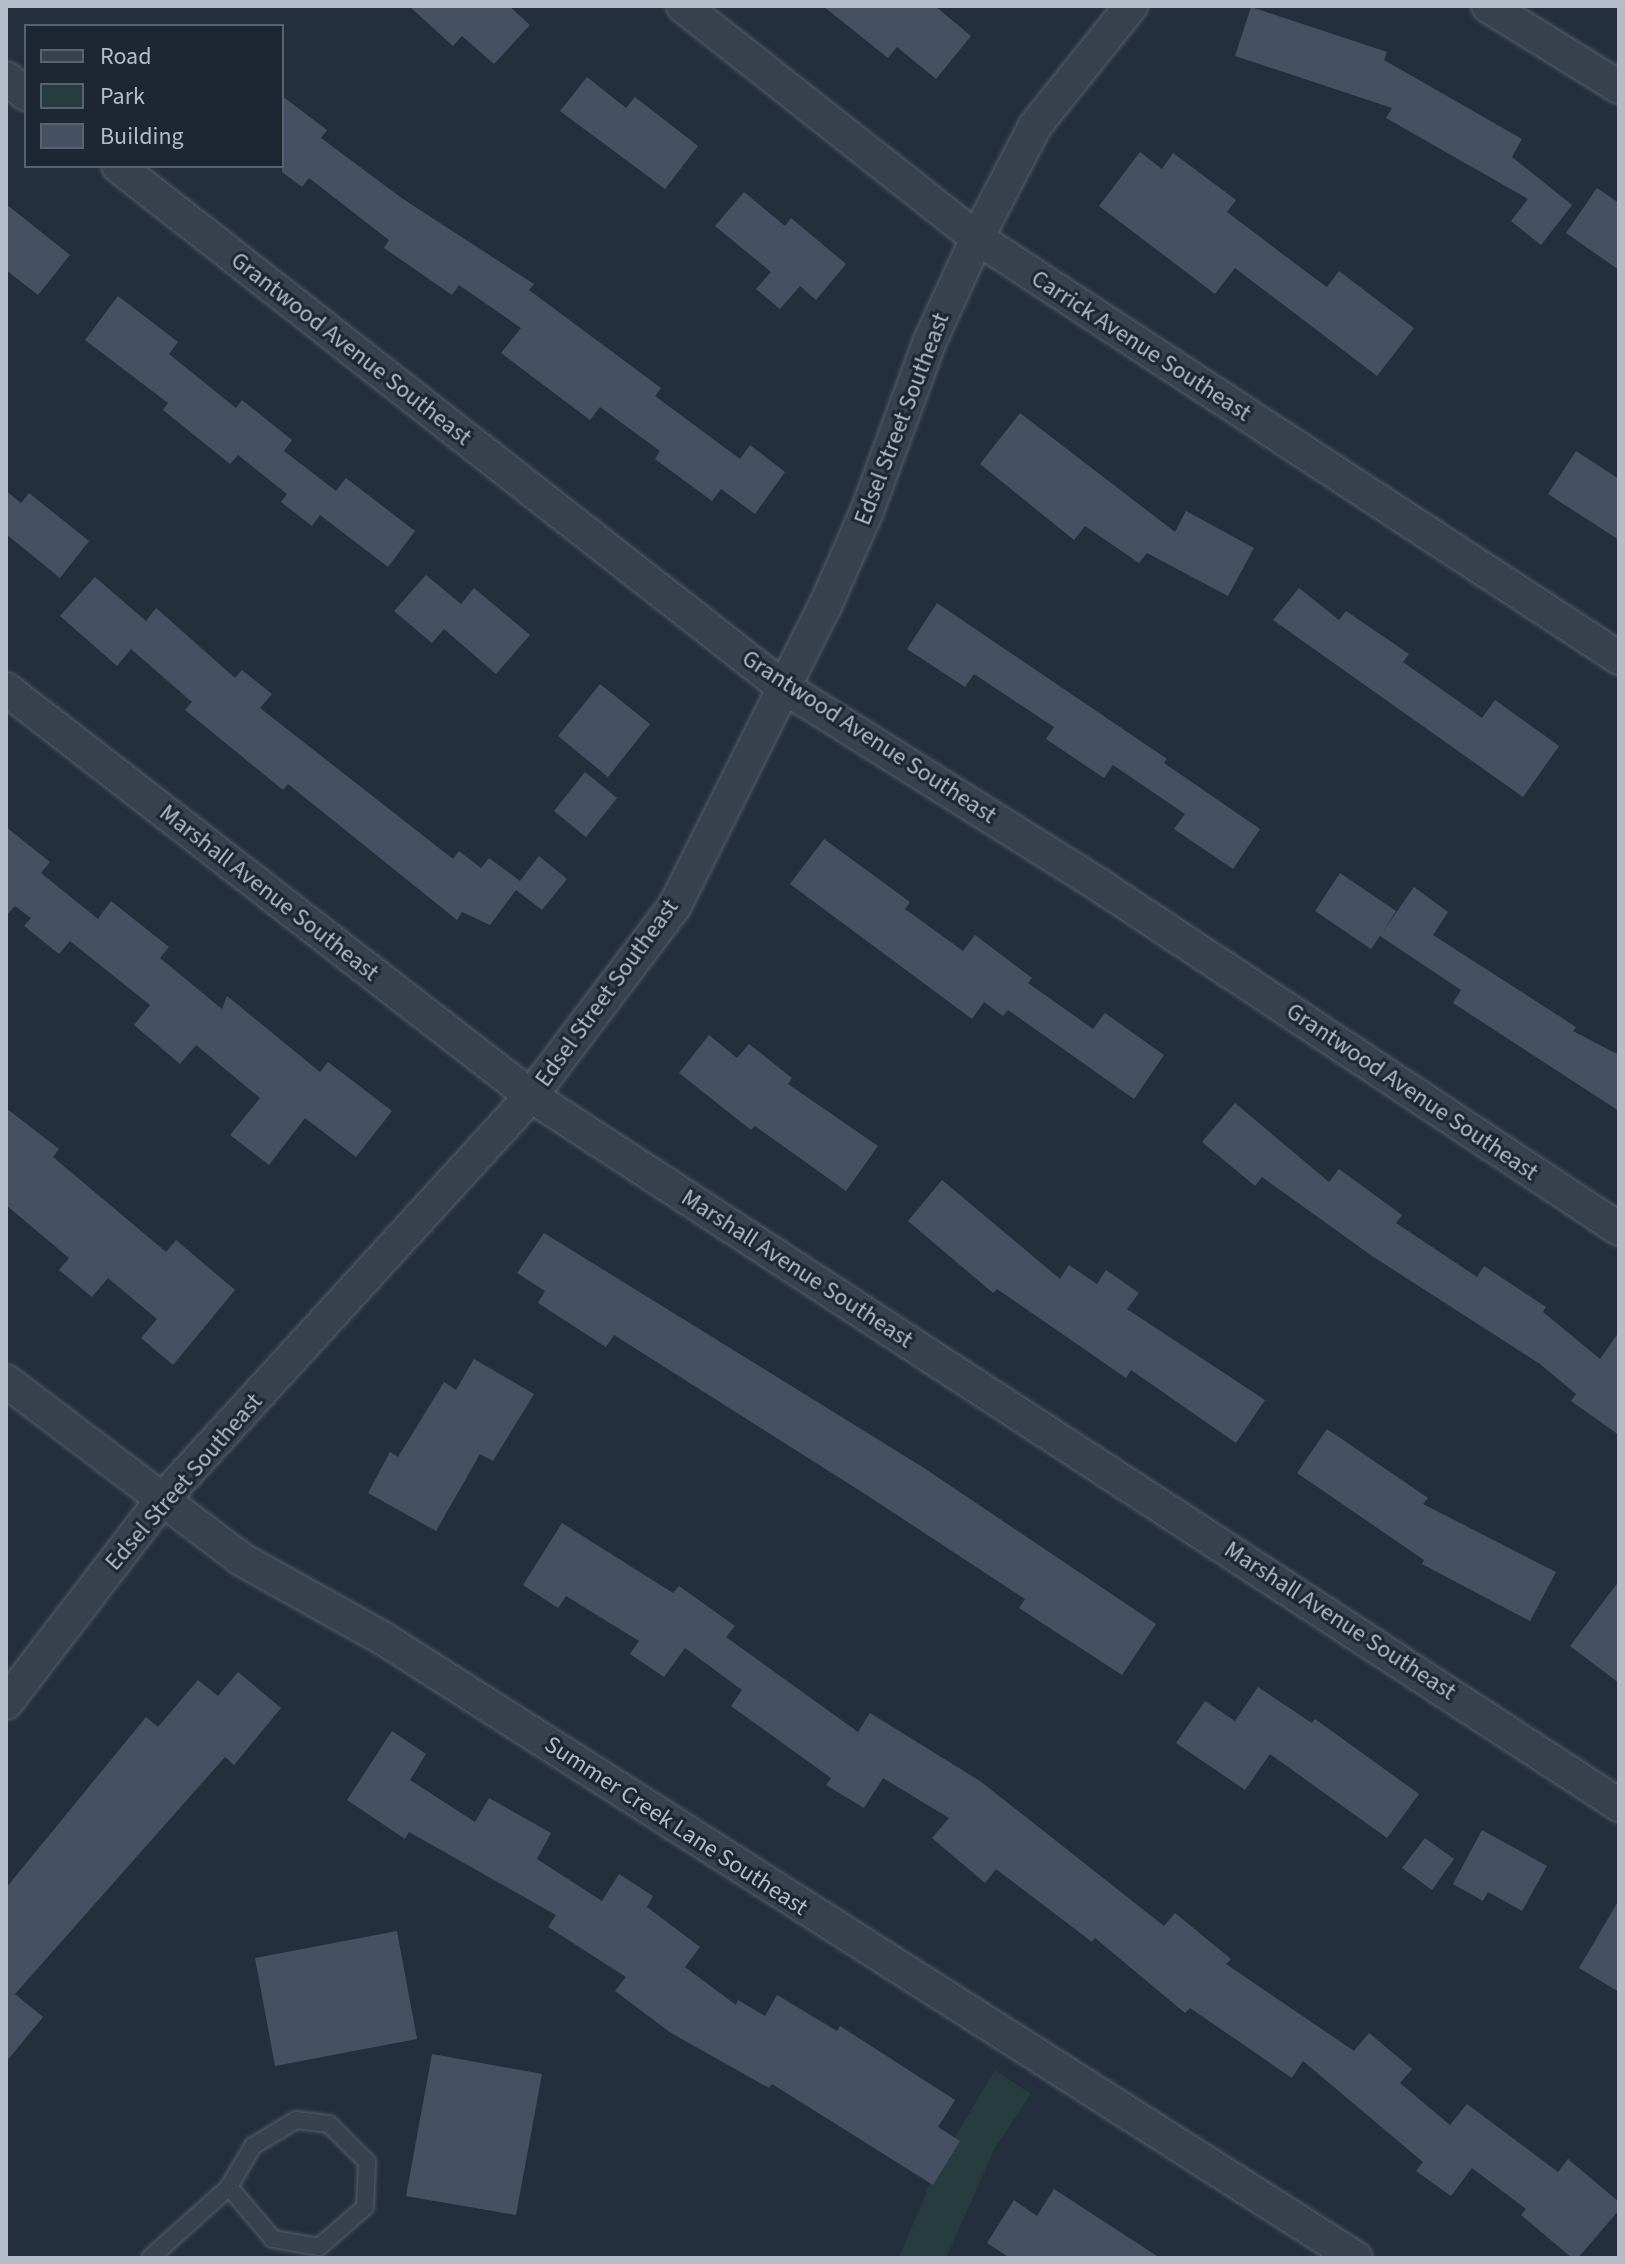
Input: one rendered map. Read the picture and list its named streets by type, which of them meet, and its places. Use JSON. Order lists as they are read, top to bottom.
{
  "streets": {
    "street": [
      "Carrick Avenue Southeast",
      "Grantwood Avenue Southeast",
      "Edsel Street Southeast",
      "Marshall Avenue Southeast",
      "Summer Creek Lane Southeast"
    ]
  },
  "crossings": [
    ["Carrick Avenue Southeast", "Edsel Street Southeast"],
    ["Grantwood Avenue Southeast", "Edsel Street Southeast"],
    ["Edsel Street Southeast", "Marshall Avenue Southeast"],
    ["Edsel Street Southeast", "Summer Creek Lane Southeast"]
  ],
  "legend": ["Road", "Park", "Building"]
}
